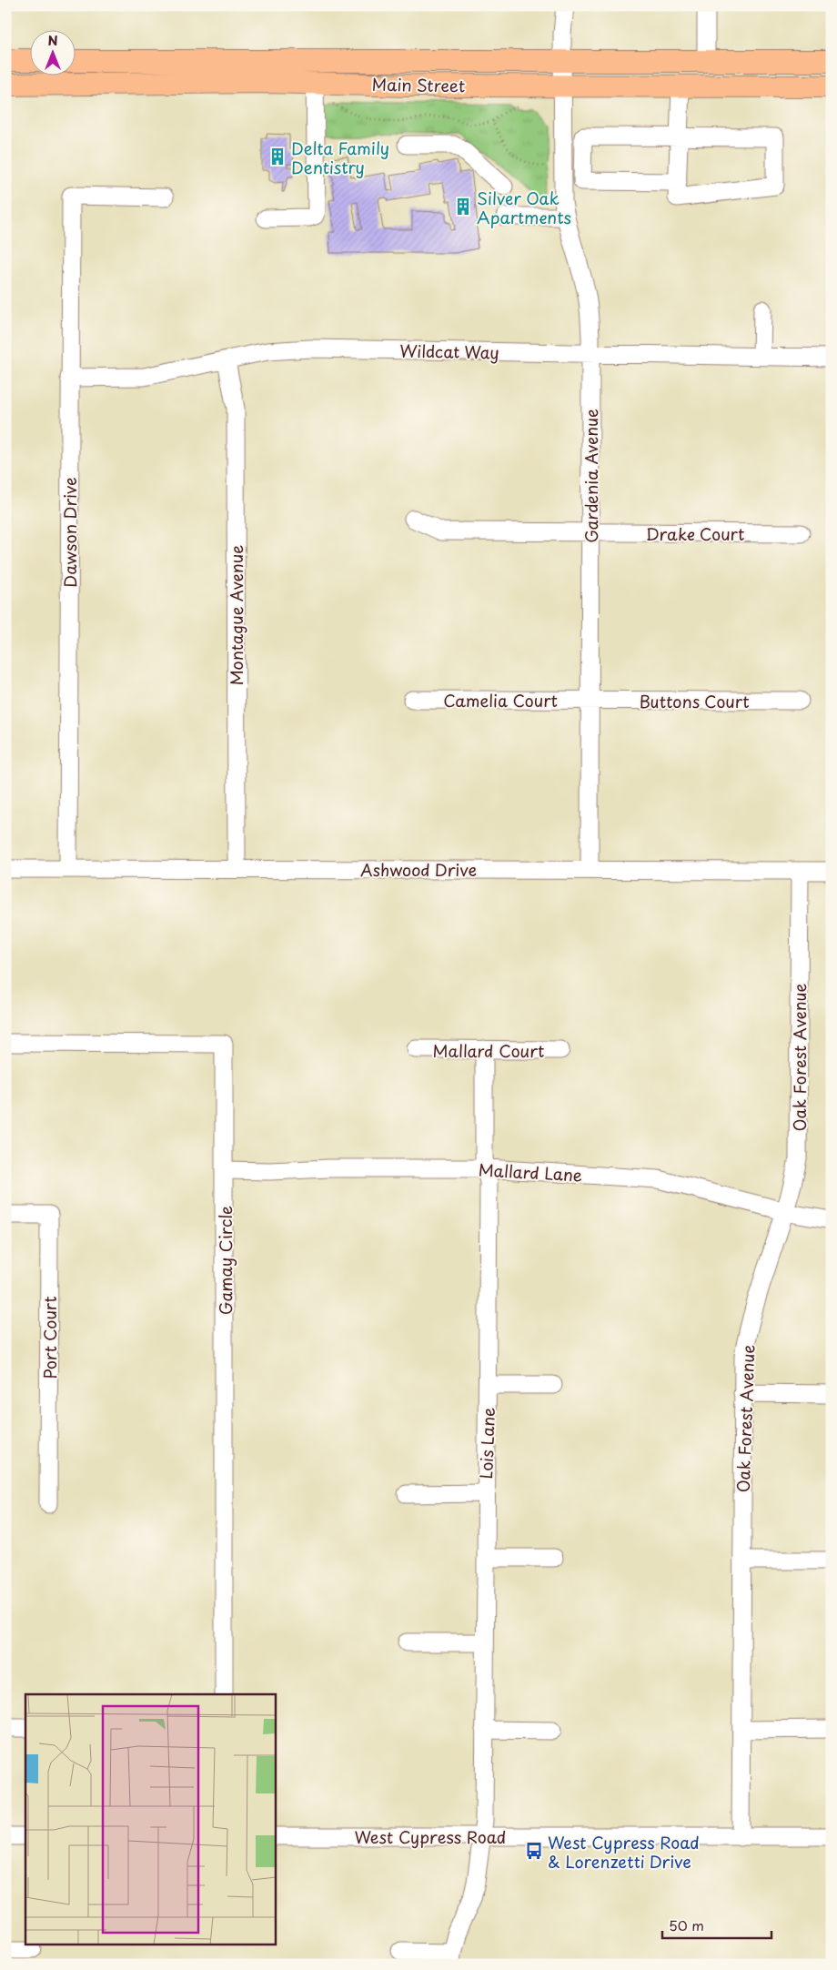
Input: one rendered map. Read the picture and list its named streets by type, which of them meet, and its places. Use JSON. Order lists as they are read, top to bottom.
{
  "streets": {
    "main road": ["Main Street"],
    "street": [
      "Wildcat Way",
      "Gardenia Avenue",
      "Dawson Drive",
      "Drake Court",
      "Montague Avenue",
      "Camelia Court",
      "Buttons Court",
      "Ashwood Drive",
      "Mallard Court",
      "Oak Forest Avenue",
      "Mallard Lane",
      "Gamay Circle",
      "Port Court",
      "Lois Lane",
      "West Cypress Road"
    ]
  },
  "crossings": [
    ["Main Street", "Gardenia Avenue"],
    ["Wildcat Way", "Gardenia Avenue"],
    ["Wildcat Way", "Dawson Drive"],
    ["Wildcat Way", "Montague Avenue"],
    ["Gardenia Avenue", "Drake Court"],
    ["Gardenia Avenue", "Camelia Court"],
    ["Gardenia Avenue", "Buttons Court"],
    ["Gardenia Avenue", "Ashwood Drive"],
    ["Dawson Drive", "Ashwood Drive"],
    ["Montague Avenue", "Ashwood Drive"],
    ["Camelia Court", "Buttons Court"],
    ["Ashwood Drive", "Oak Forest Avenue"],
    ["Mallard Court", "Lois Lane"],
    ["Oak Forest Avenue", "Mallard Lane"],
    ["Oak Forest Avenue", "West Cypress Road"],
    ["Mallard Lane", "Gamay Circle"],
    ["Mallard Lane", "Lois Lane"],
    ["Lois Lane", "West Cypress Road"]
  ],
  "places": {
    "building": ["Delta Family Dentistry", "Silver Oak Apartments"],
    "bus stop": ["West Cypress Road & Lorenzetti Drive"]
  },
  "scale_bar": "50 m",
  "north": "top"
}
